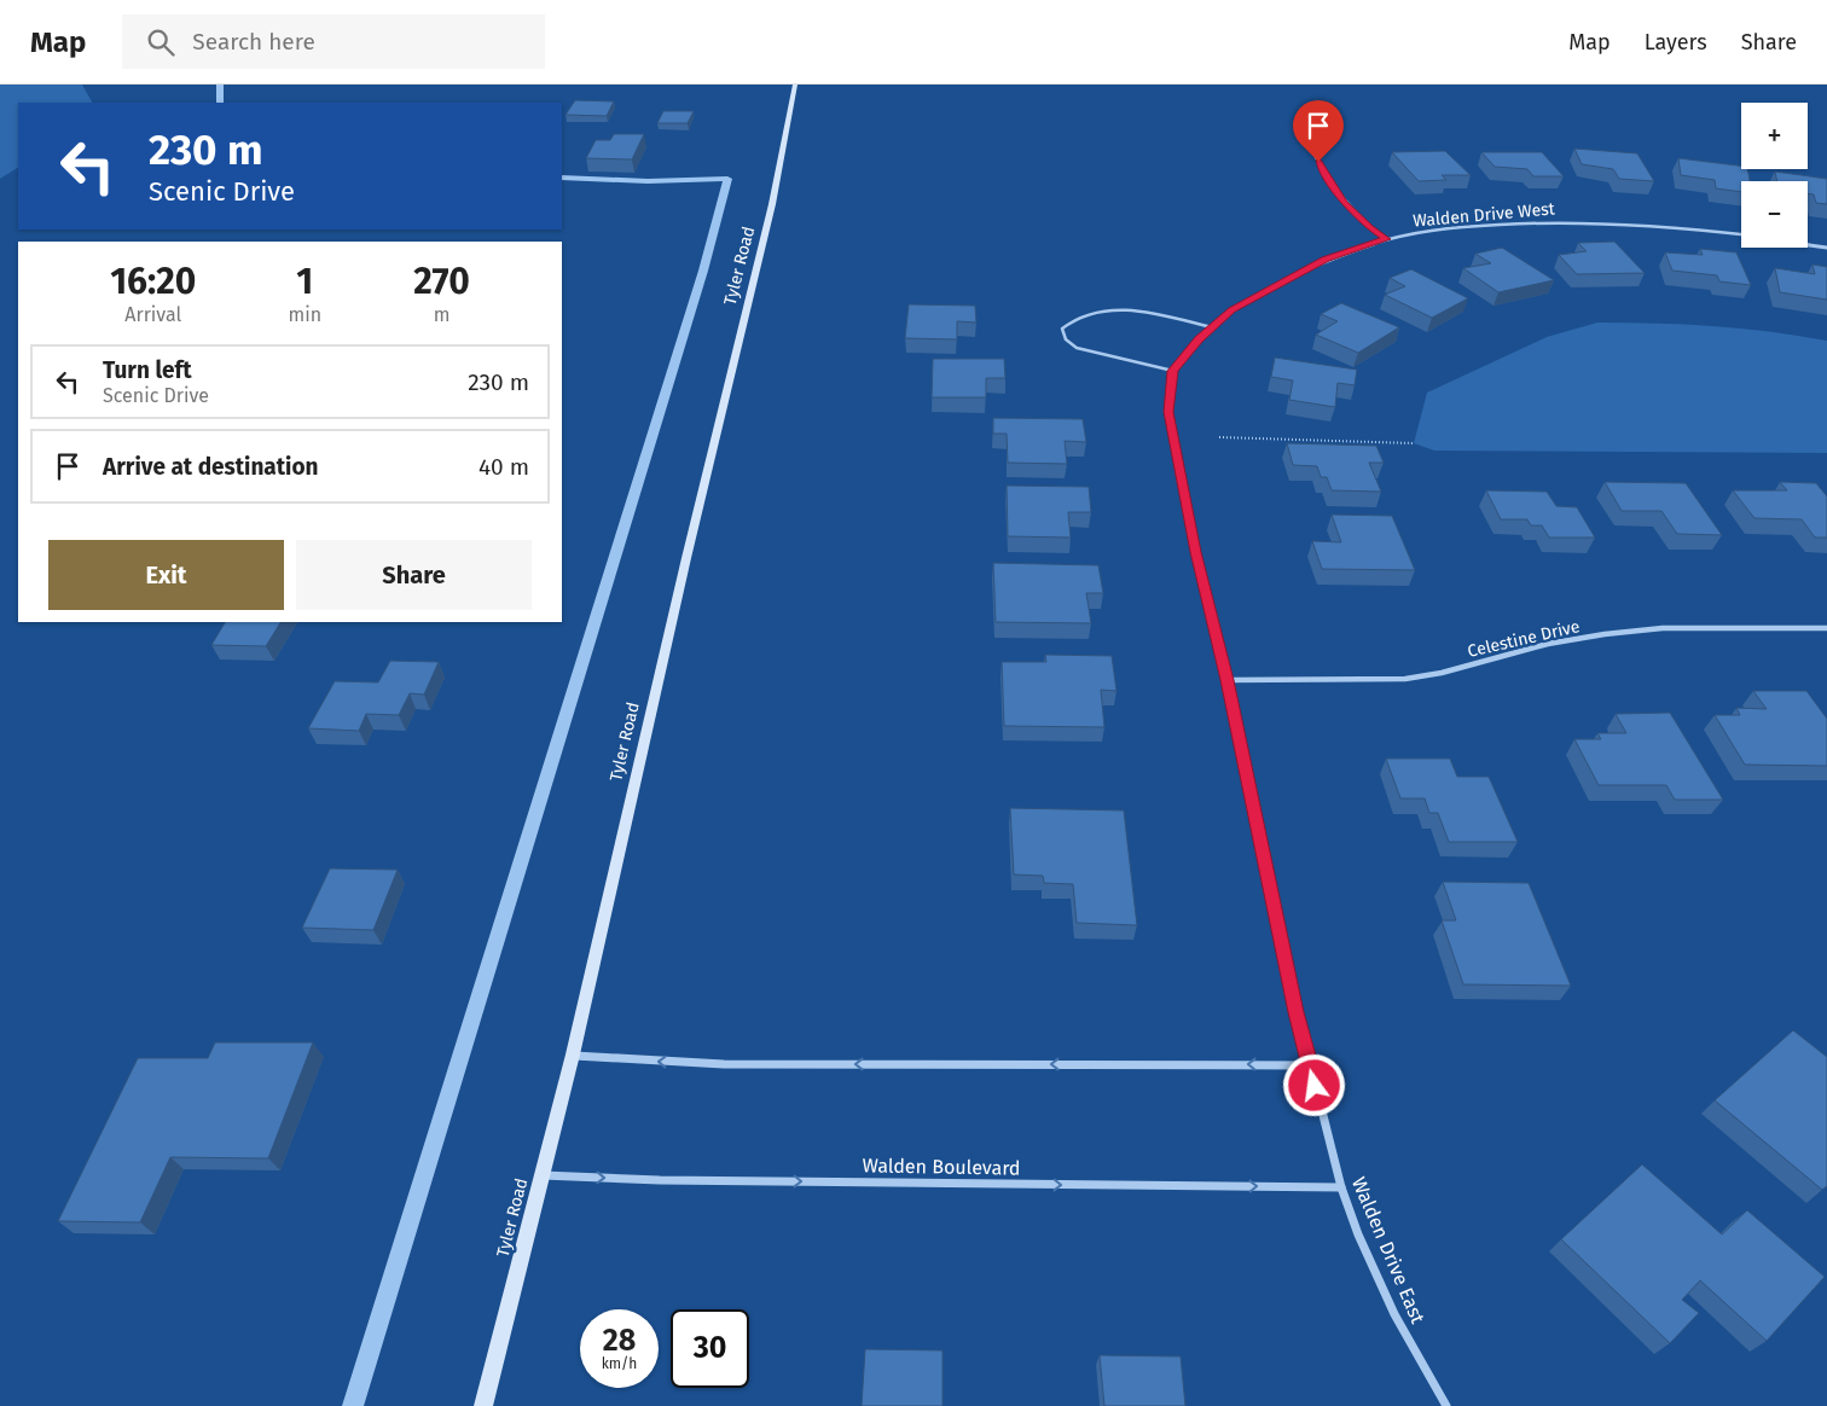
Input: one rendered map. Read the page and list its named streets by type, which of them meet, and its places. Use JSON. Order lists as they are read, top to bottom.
{
  "streets": {
    "street": [
      "Walden Drive West",
      "Tyler Road",
      "Celestine Drive",
      "Walden Boulevard",
      "Walden Drive East"
    ]
  },
  "crossings": [
    ["Tyler Road", "Walden Boulevard"],
    ["Walden Boulevard", "Walden Drive East"]
  ],
  "one_way": ["Walden Boulevard"],
  "page": {
    "header": "Map",
    "search": "Search here",
    "nav": ["Map", "Layers", "Share"],
    "map_buttons": ["+", "−"],
    "turn": ["230 m", "Scenic Drive"],
    "eta": [
      "16:20",
      "Arrival",
      "1",
      "min",
      "270",
      "m"
    ],
    "list": [
      {
        "name": "Turn left",
        "note": "Scenic Drive",
        "value": "230 m"
      },
      {
        "name": "Arrive at destination",
        "value": "40 m"
      }
    ],
    "buttons": ["Exit", "Share"],
    "speed": "28 km/h",
    "limit": "30"
  }
}
